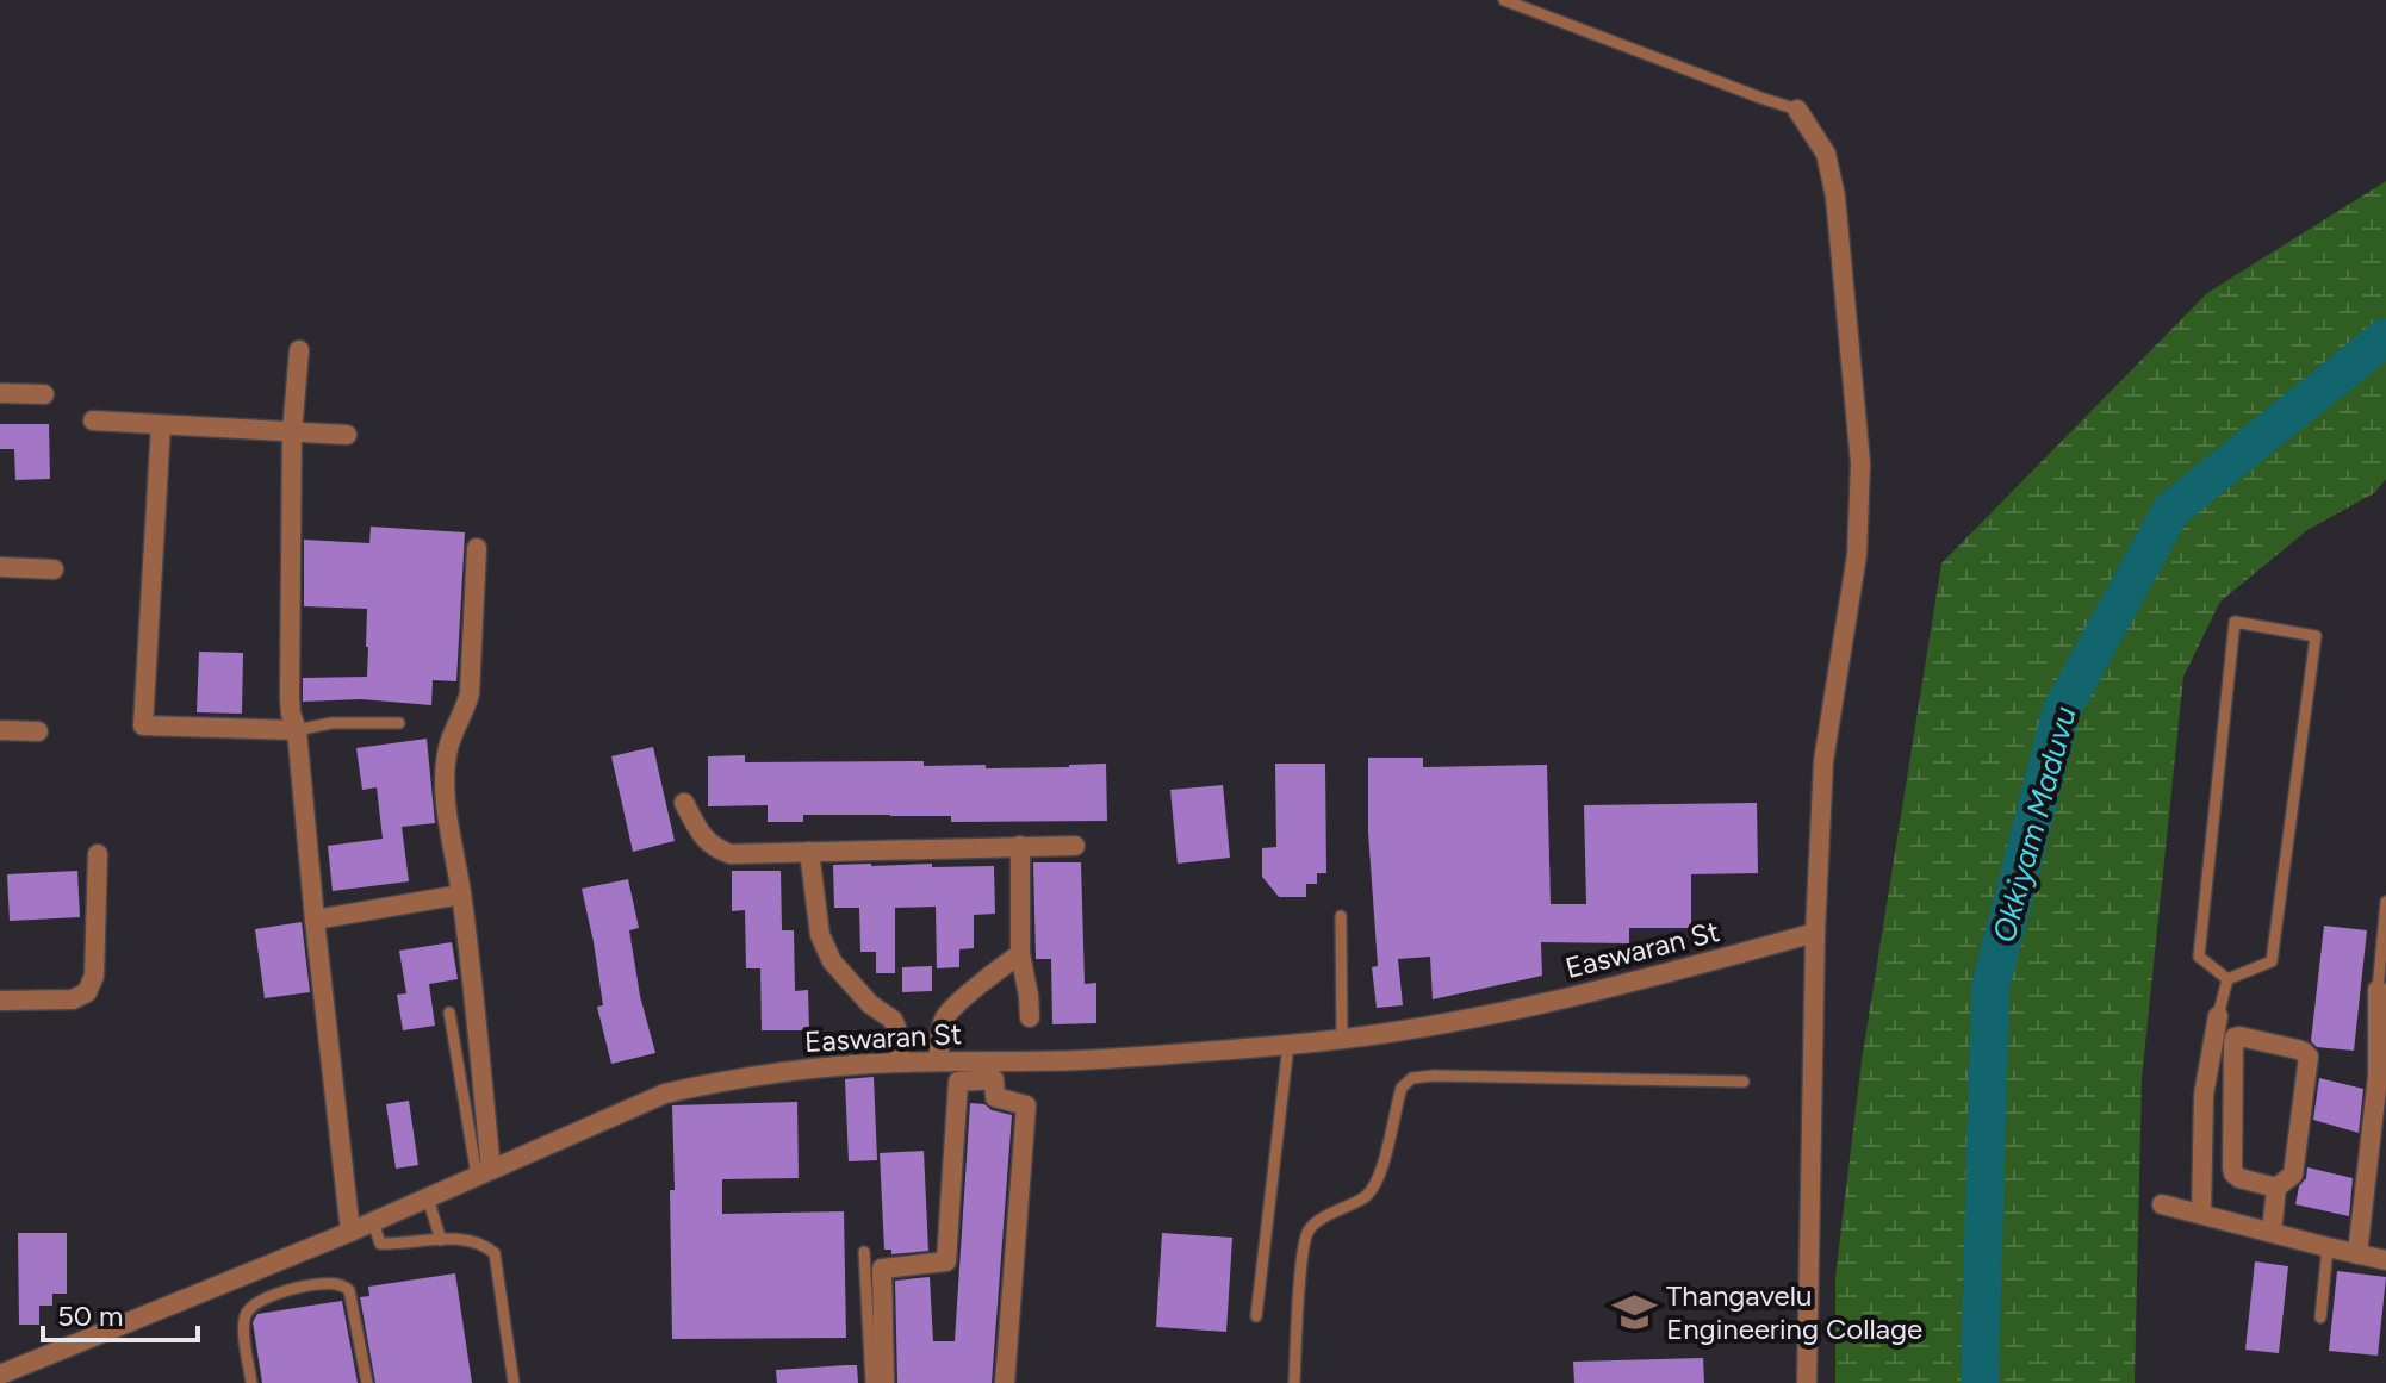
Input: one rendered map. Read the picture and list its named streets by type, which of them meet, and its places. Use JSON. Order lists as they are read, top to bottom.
{
  "streets": {
    "street": ["Easwaran St"]
  },
  "water": ["Okkiyam Maduvu"],
  "places": {
    "school or university": ["Thangavelu Engineering Collage"]
  },
  "scale_bar": "50 m"
}
